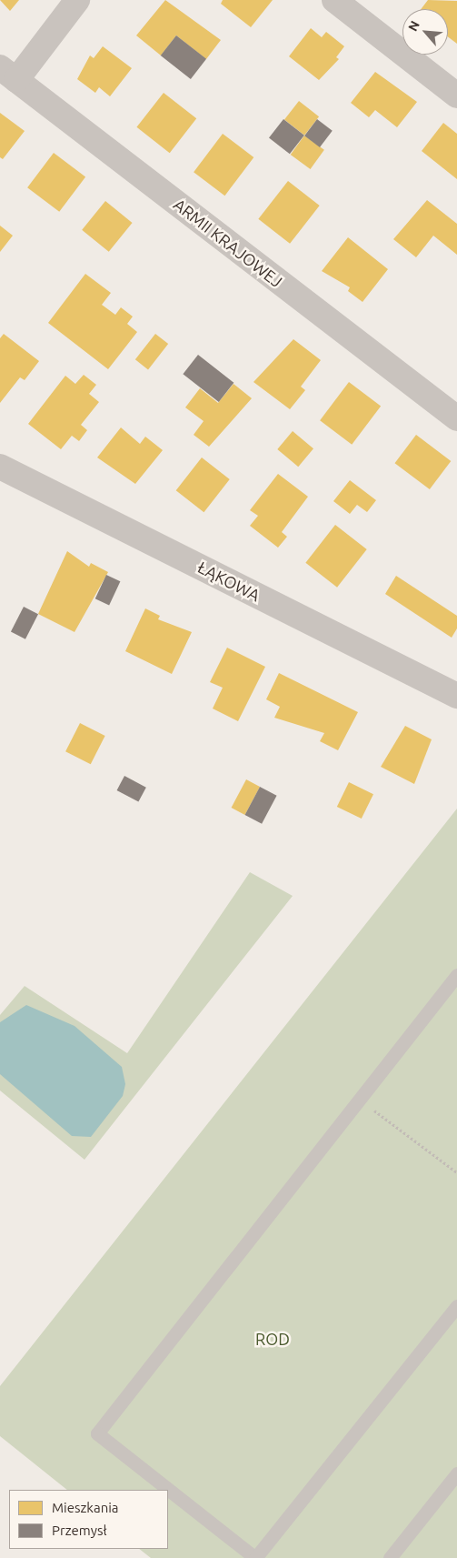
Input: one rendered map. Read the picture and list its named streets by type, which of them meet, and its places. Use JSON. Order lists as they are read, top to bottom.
{
  "streets": {
    "street": ["ARMII KRAJOWEJ", "ŁĄKOWA"]
  },
  "parks": ["ROD"],
  "legend": ["Mieszkania", "Przemysł"],
  "north": "top left"
}
